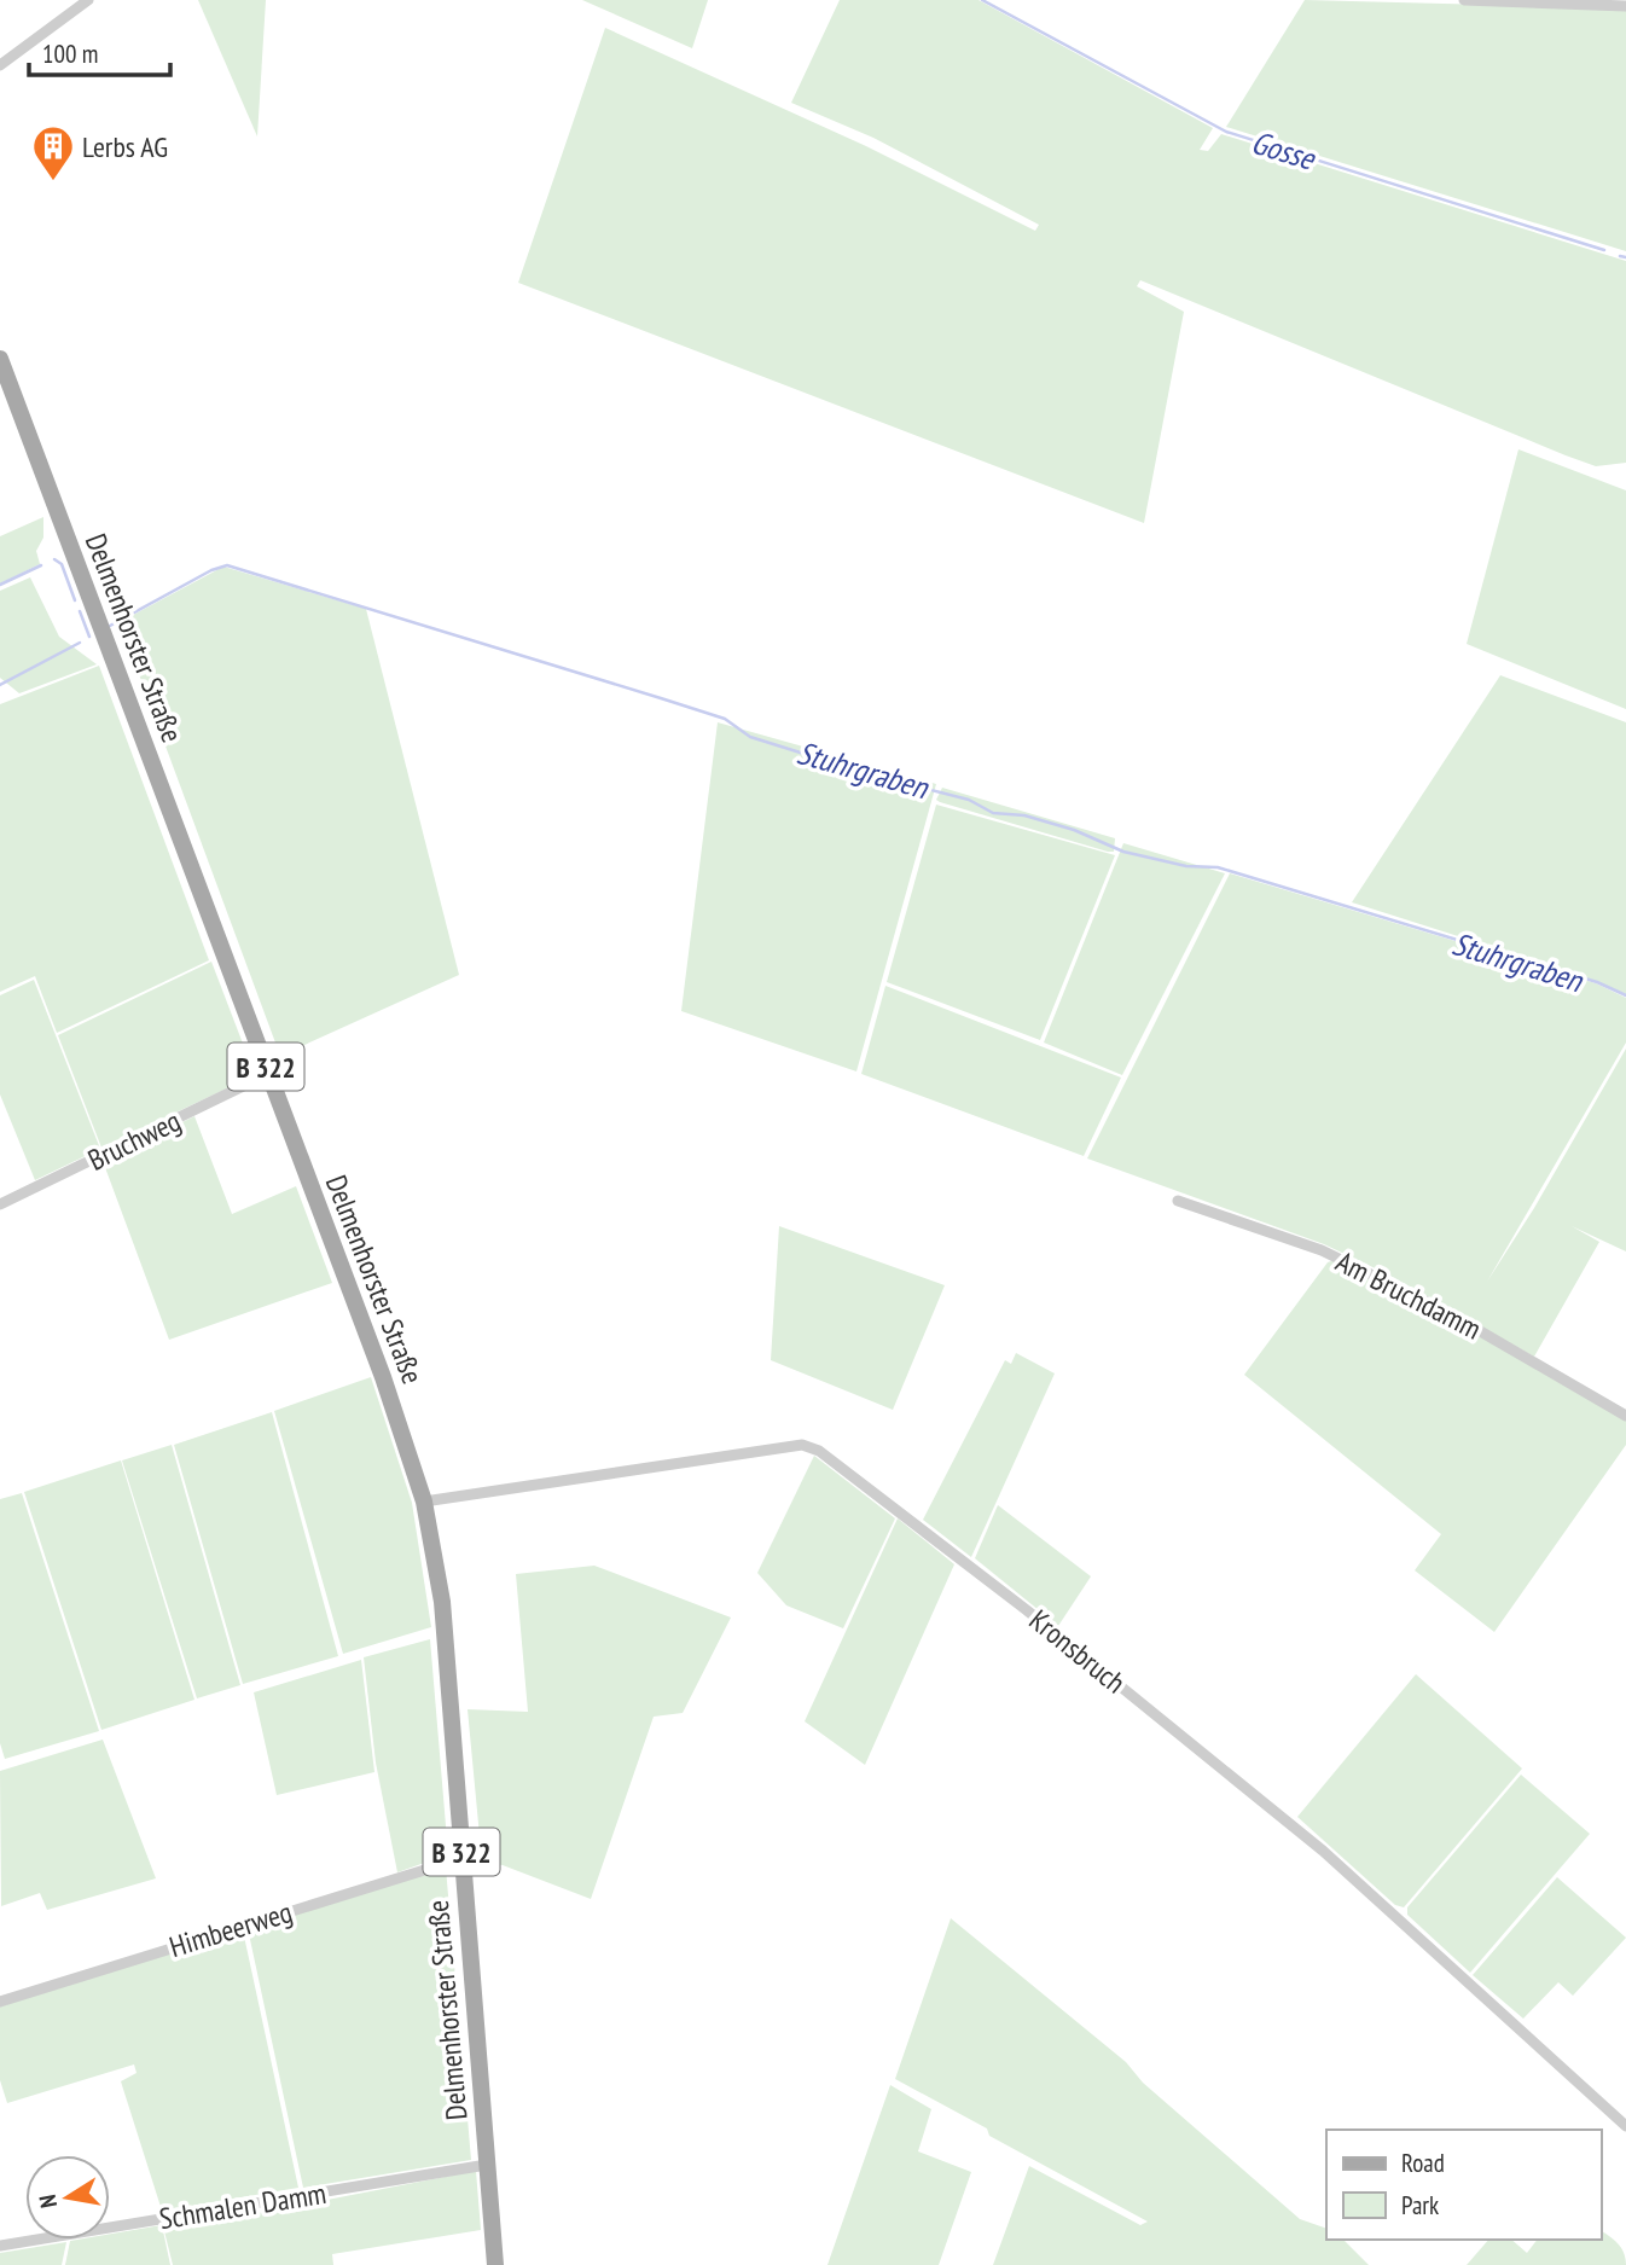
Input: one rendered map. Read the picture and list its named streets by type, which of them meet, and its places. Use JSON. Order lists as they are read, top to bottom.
{
  "streets": {
    "main road": ["Delmenhorster Straße", "B 322"],
    "street": [
      "Bruchweg",
      "Am Bruchdamm",
      "Kronsbruch",
      "Himbeerweg",
      "Schmalen Damm"
    ]
  },
  "crossings": [
    ["Delmenhorster Straße", "Bruchweg"],
    ["Delmenhorster Straße", "Kronsbruch"],
    ["Delmenhorster Straße", "Himbeerweg"],
    ["Delmenhorster Straße", "Schmalen Damm"]
  ],
  "water": ["Gosse", "Stuhrgraben"],
  "places": {
    "building": ["Lerbs AG"]
  },
  "legend": ["Road", "Park"],
  "scale_bar": "100 m",
  "north": "left"
}
